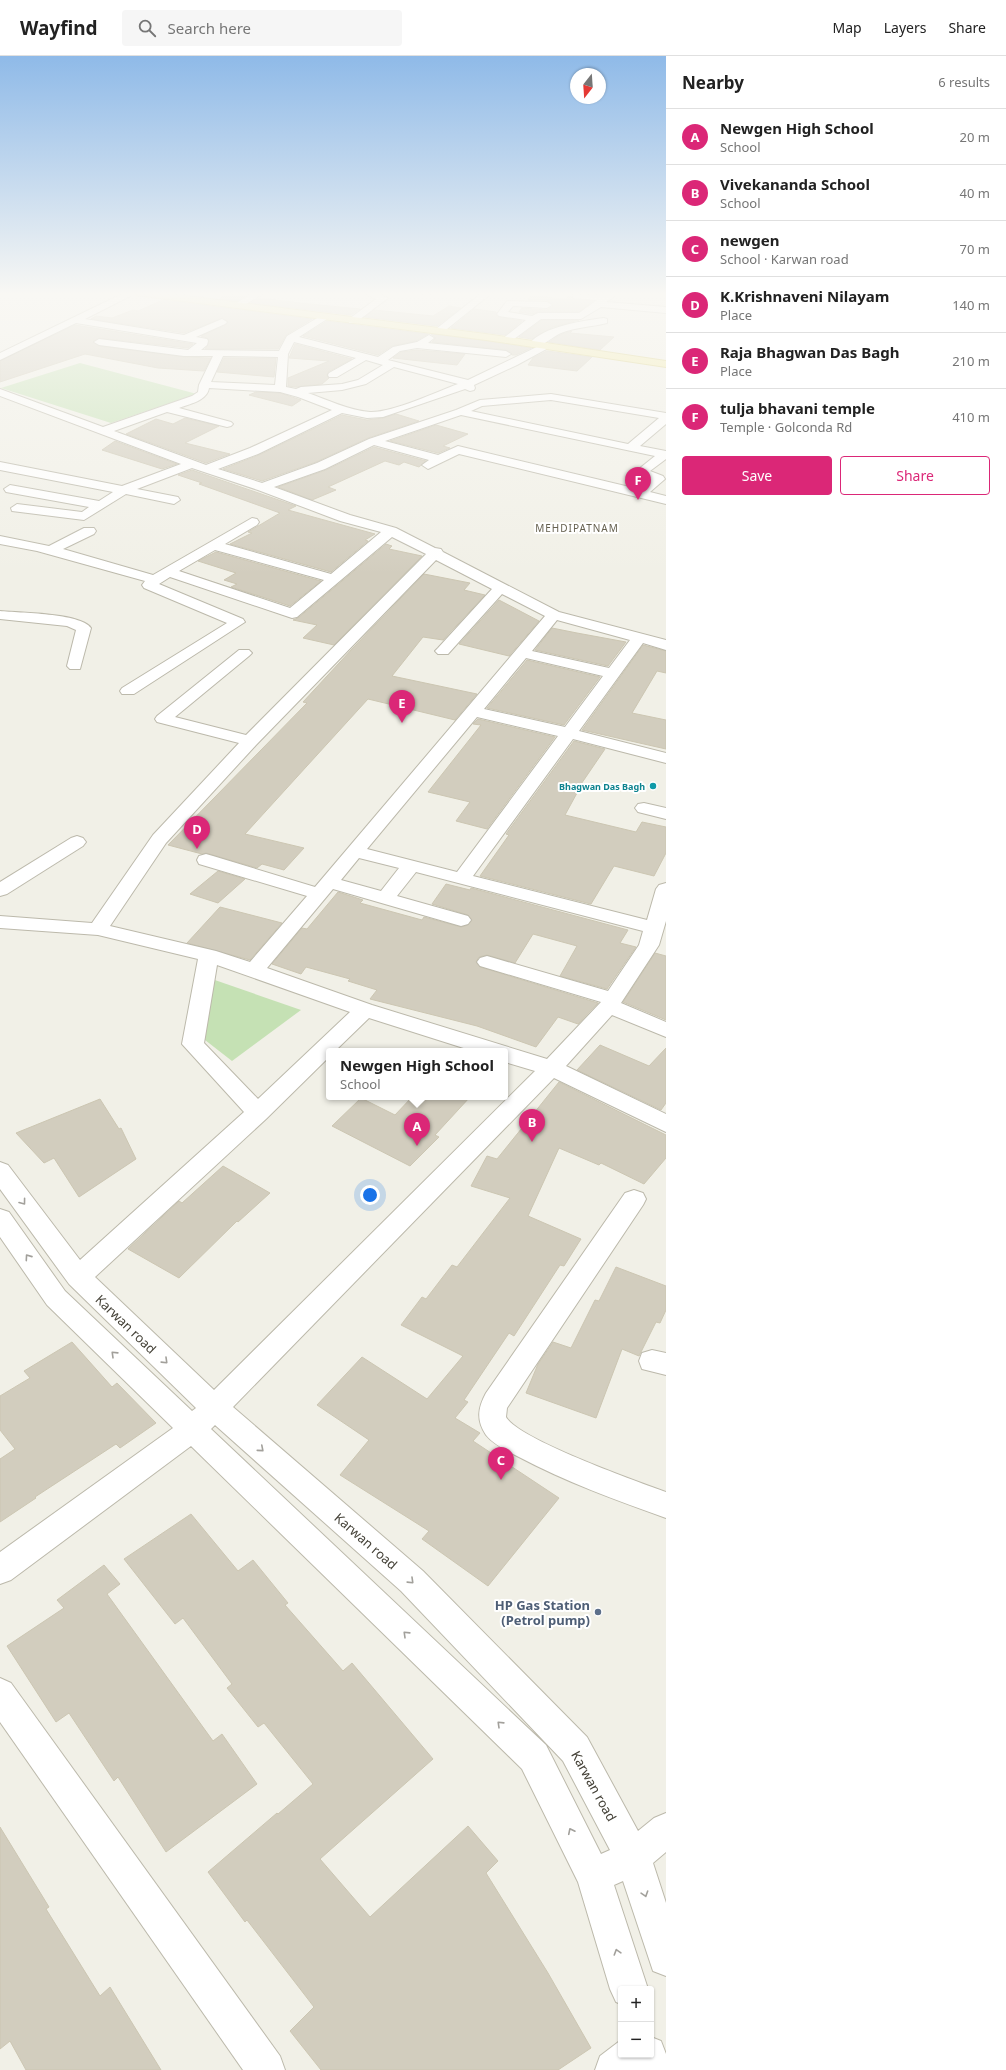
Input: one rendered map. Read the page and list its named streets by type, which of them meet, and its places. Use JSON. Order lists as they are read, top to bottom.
{
  "streets": {
    "street": ["Karwan road"]
  },
  "districts": ["MEHDIPATNAM"],
  "places": ["Bhagwan Das Bagh", "HP Gas Station (Petrol pump)"],
  "north": "bottom",
  "page": {
    "header": "Wayfind",
    "search": "Search here",
    "nav": ["Map", "Layers", "Share"],
    "heading": ["Nearby", "6 results"],
    "list": [
      {
        "mark": "A",
        "name": "Newgen High School",
        "note": "School",
        "value": "20 m"
      },
      {
        "mark": "B",
        "name": "Vivekananda School",
        "note": "School",
        "value": "40 m"
      },
      {
        "mark": "C",
        "name": "newgen",
        "note": "School · Karwan road",
        "value": "70 m"
      },
      {
        "mark": "D",
        "name": "K.Krishnaveni Nilayam",
        "note": "Place",
        "value": "140 m"
      },
      {
        "mark": "E",
        "name": "Raja Bhagwan Das Bagh",
        "note": "Place",
        "value": "210 m"
      },
      {
        "mark": "F",
        "name": "tulja bhavani temple",
        "note": "Temple · Golconda Rd",
        "value": "410 m"
      }
    ],
    "buttons": ["Save", "Share"],
    "pins": [
      "F",
      "E",
      "D",
      "B",
      "A",
      "C"
    ],
    "popup": ["Newgen High School", "School"],
    "map_buttons": ["+", "−"]
  }
}
